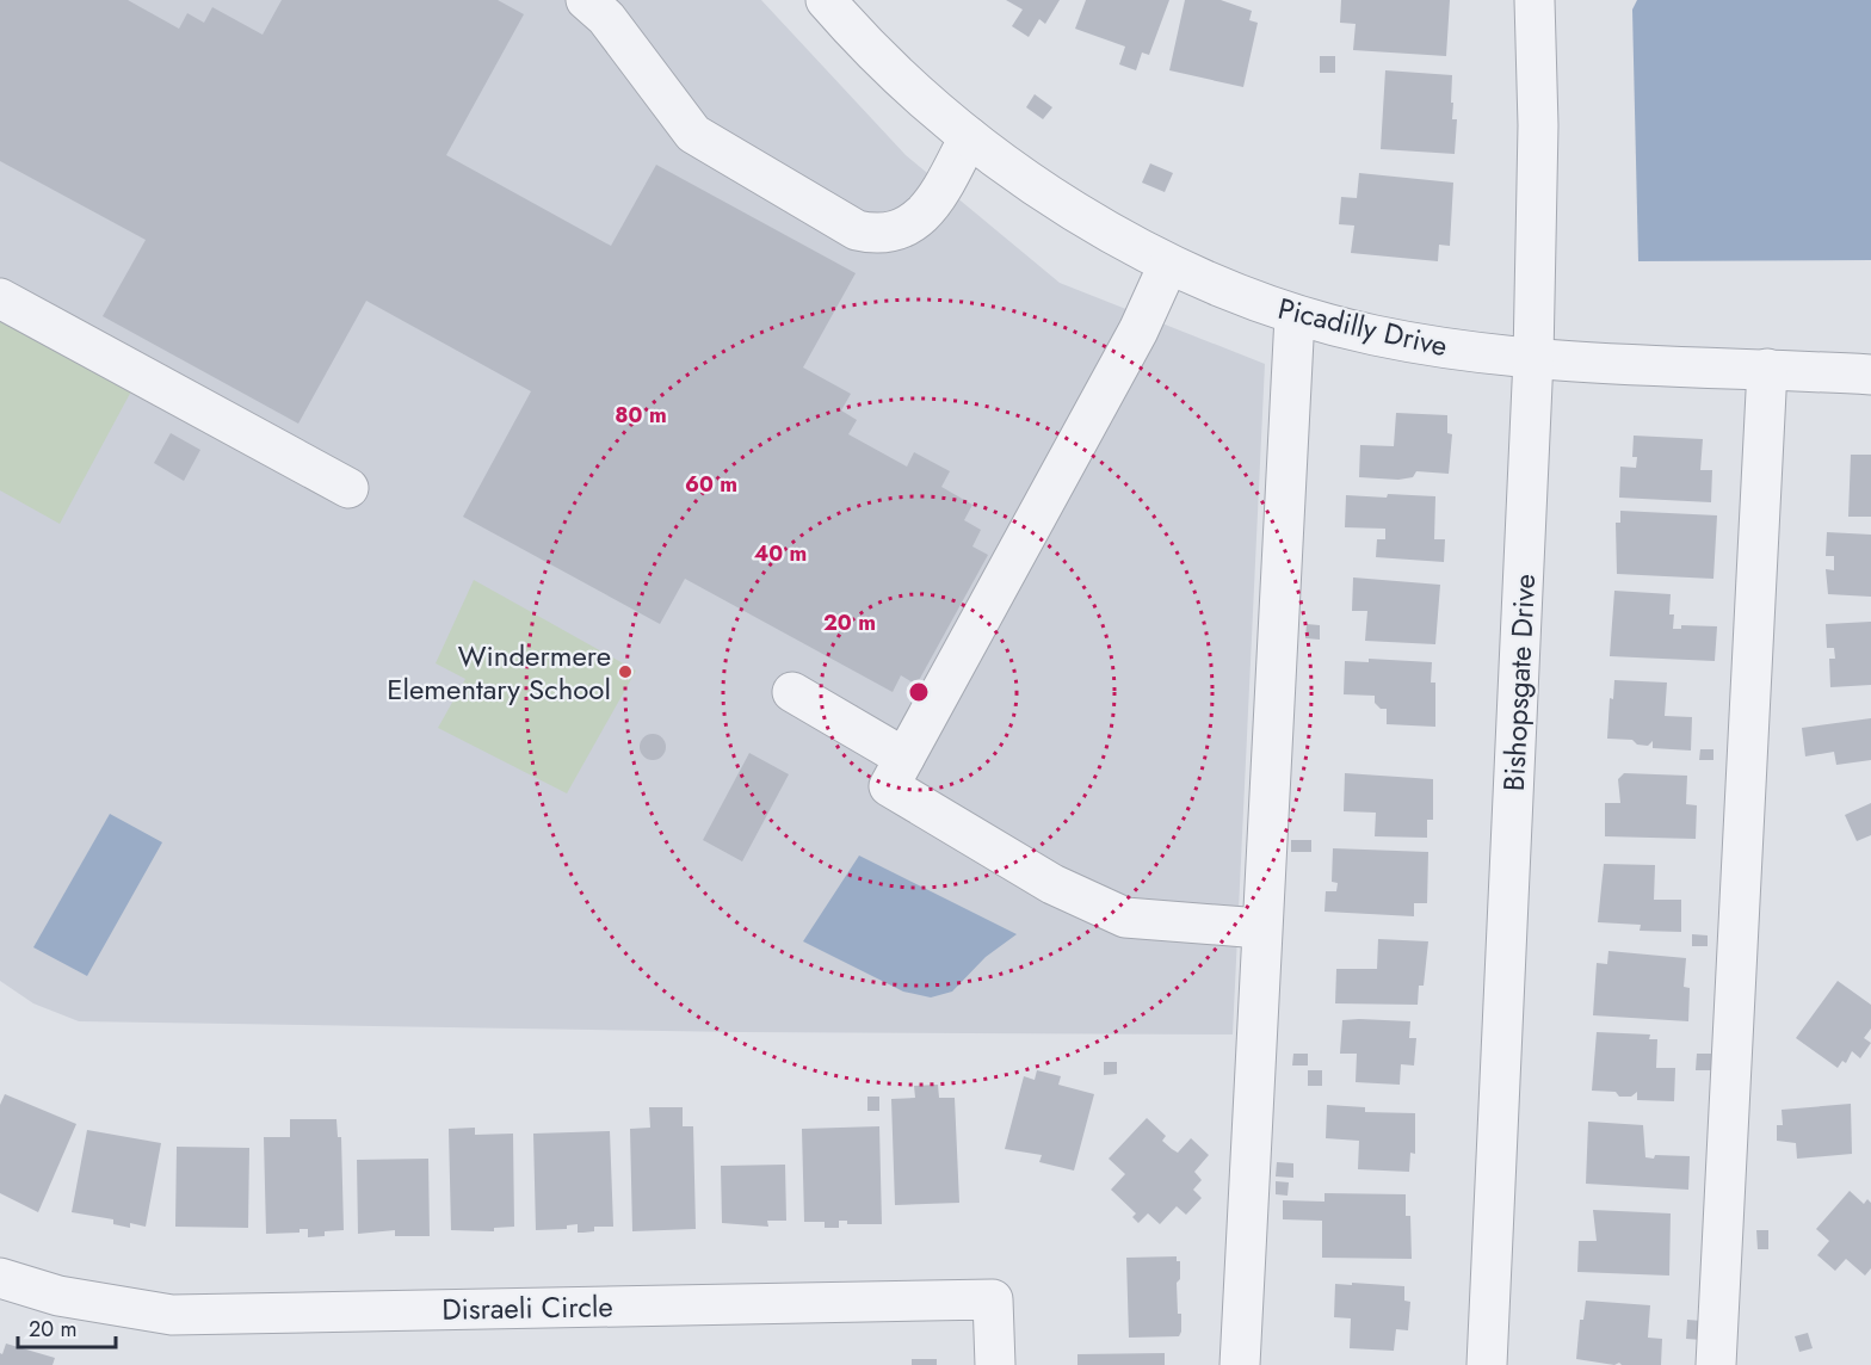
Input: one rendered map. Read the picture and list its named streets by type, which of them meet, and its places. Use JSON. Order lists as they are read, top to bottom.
{
  "streets": {
    "street": ["Picadilly Drive", "Bishopsgate Drive", "Disraeli Circle"]
  },
  "crossings": [
    ["Picadilly Drive", "Bishopsgate Drive"]
  ],
  "places": ["Windermere Elementary School"],
  "scale_bar": "20 m",
  "rings": [
    "80 m",
    "60 m",
    "40 m",
    "20 m"
  ]
}
